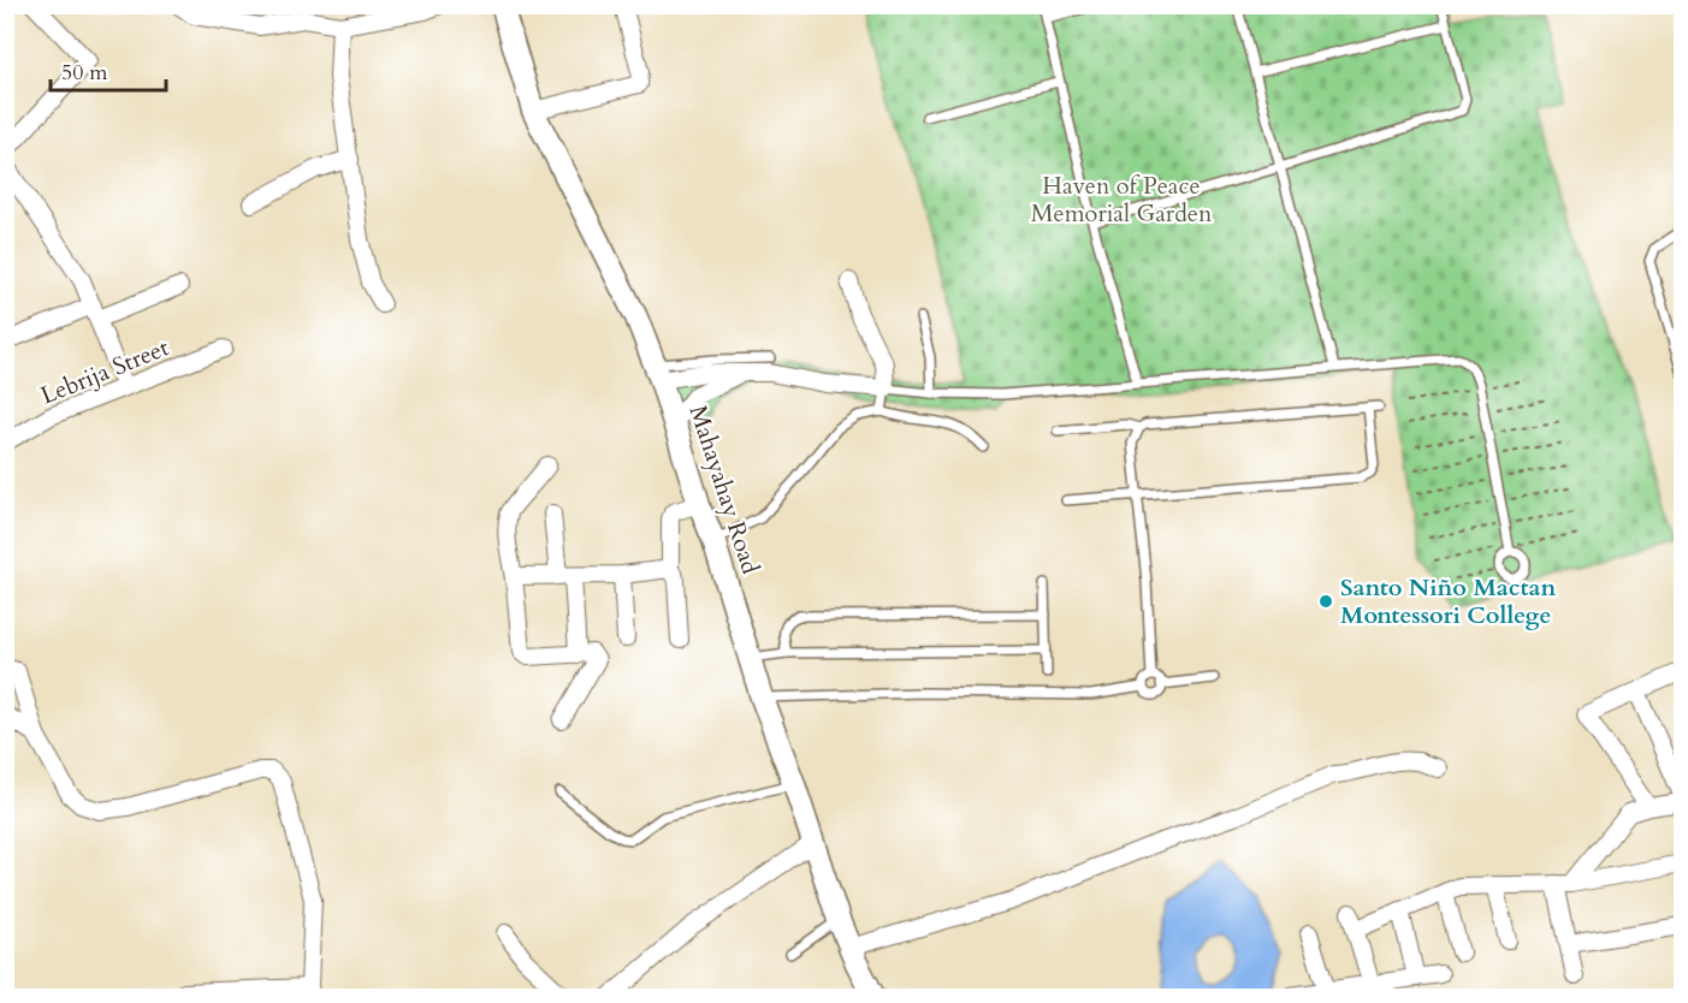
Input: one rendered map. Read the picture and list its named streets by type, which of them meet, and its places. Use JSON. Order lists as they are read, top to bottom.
{
  "streets": {
    "street": ["Lebrija Street", "Mahayahay Road"]
  },
  "parks": ["Haven of Peace Memorial Garden"],
  "places": ["Santo Niño Mactan Montessori College"],
  "scale_bar": "50 m"
}
